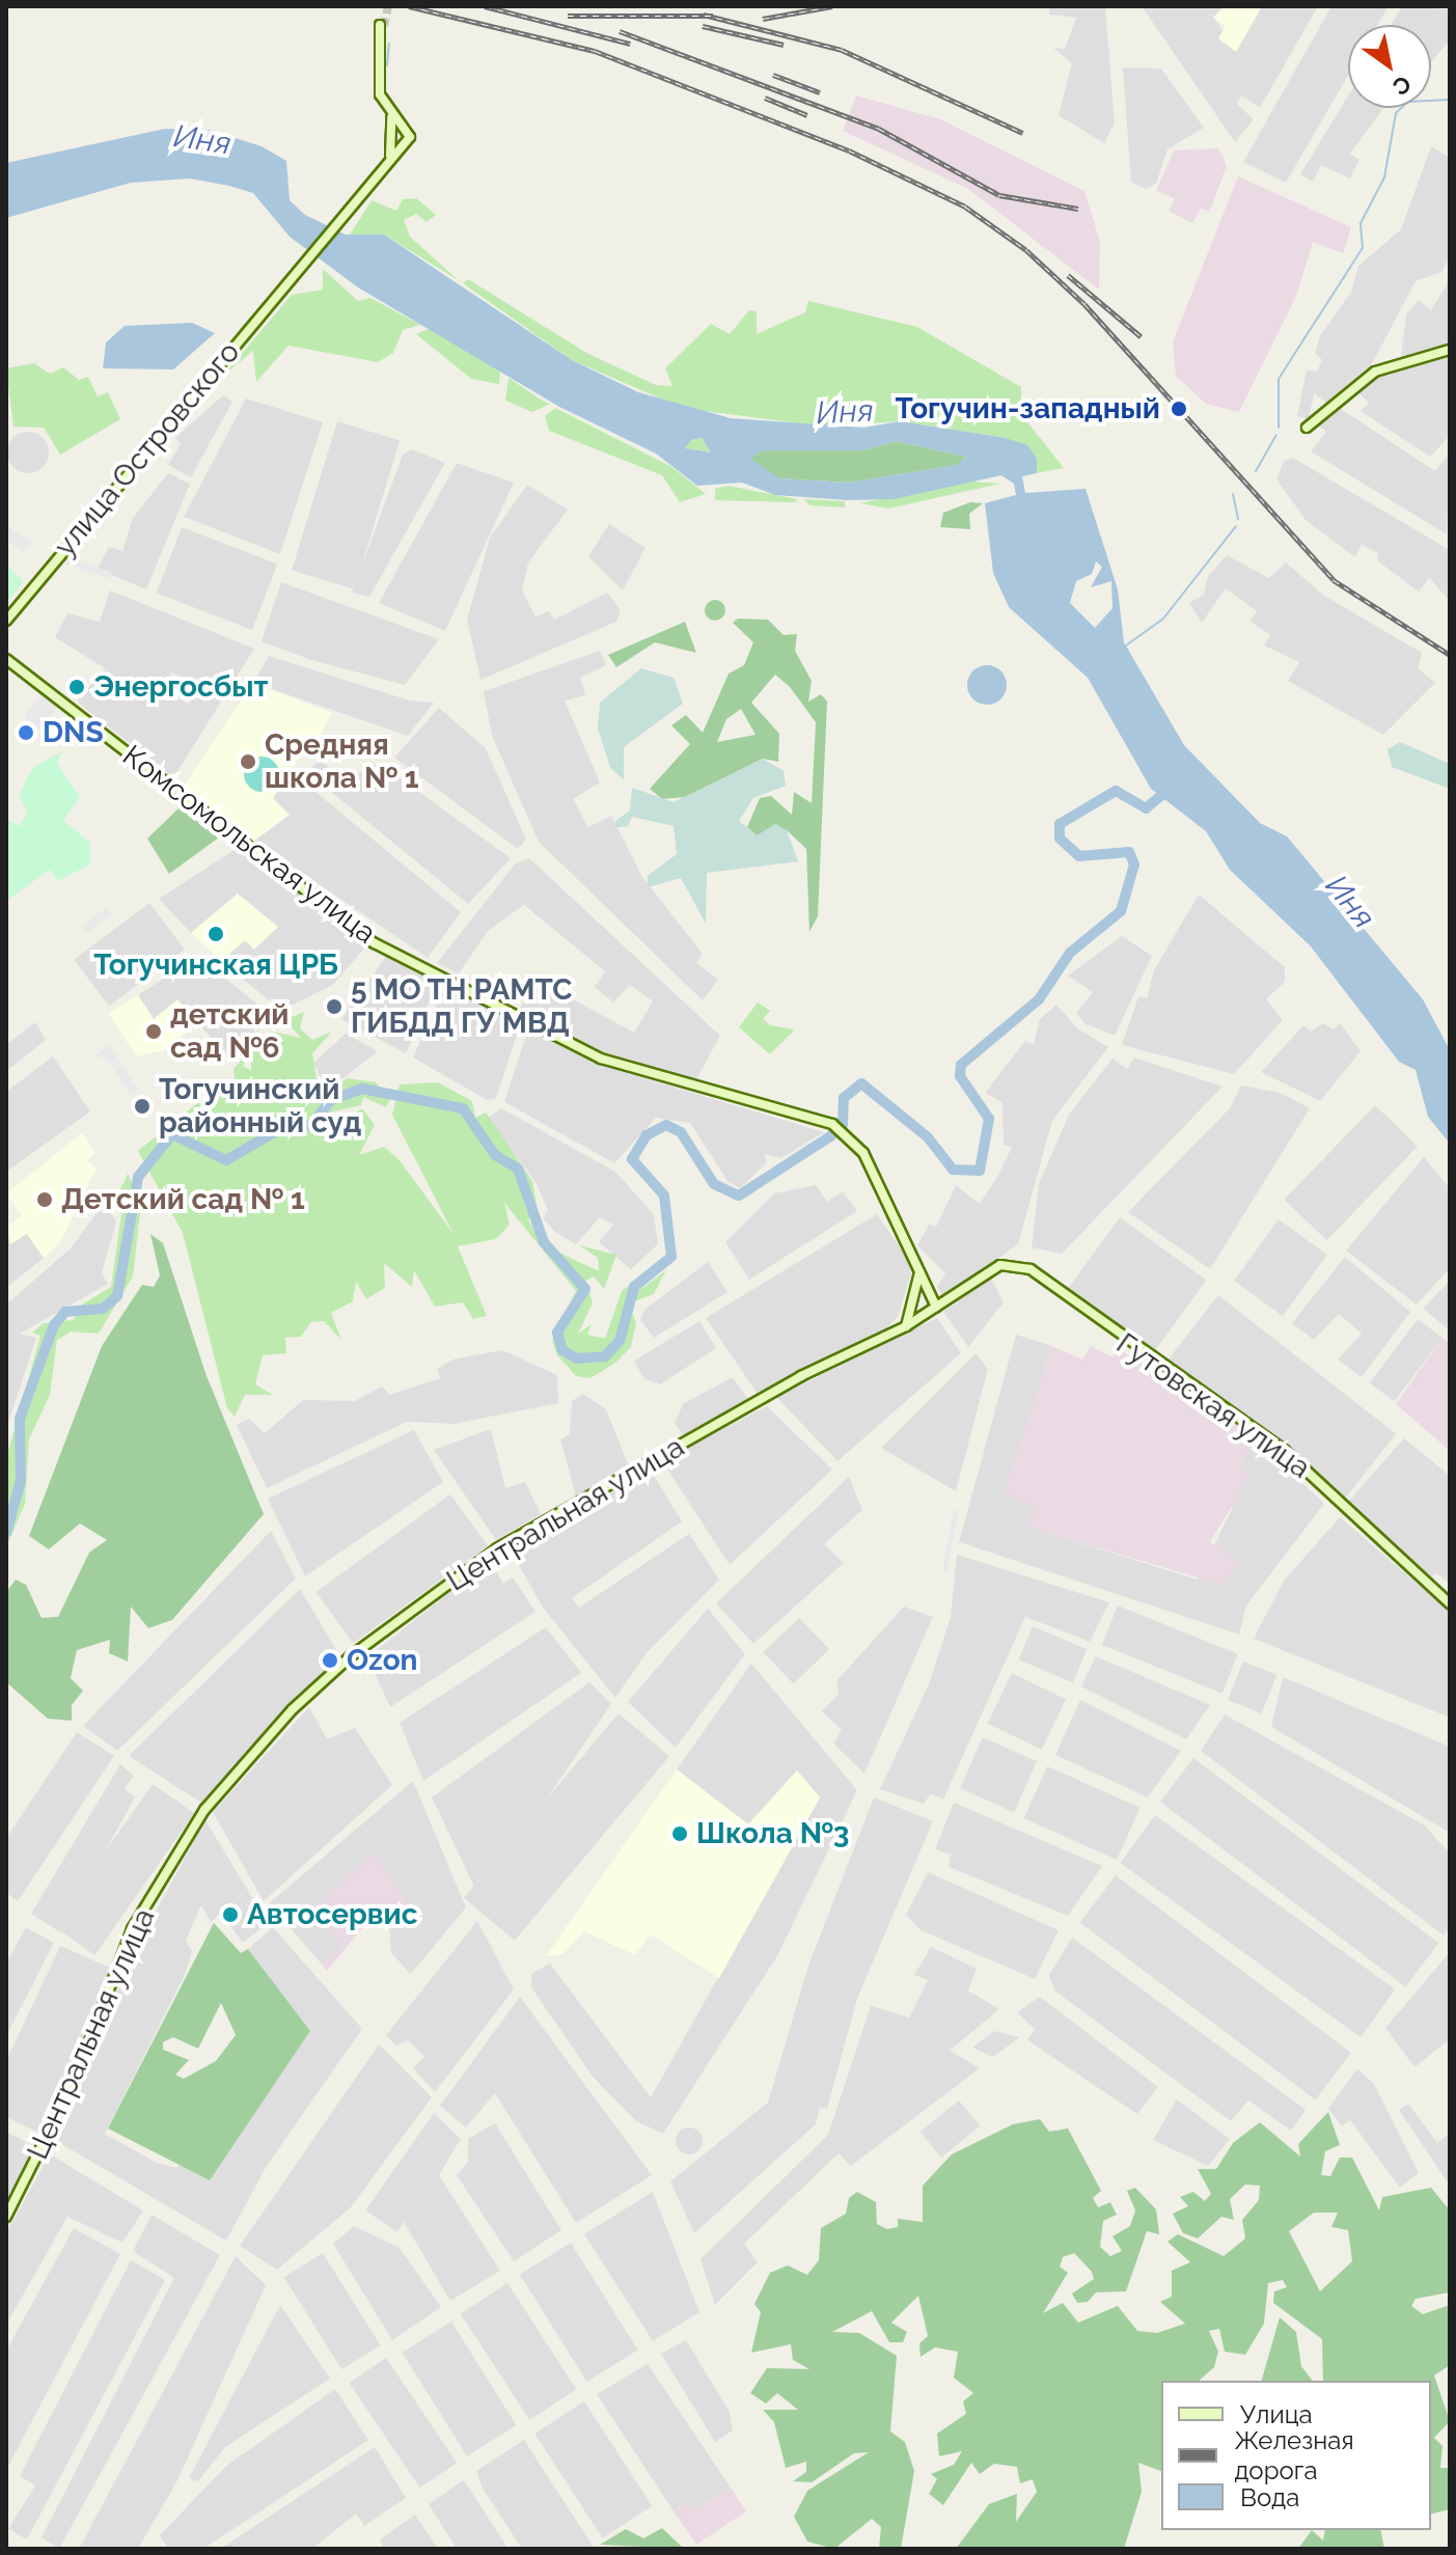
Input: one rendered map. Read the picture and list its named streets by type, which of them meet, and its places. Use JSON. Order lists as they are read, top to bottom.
{
  "streets": {
    "main road": [
      "улица Островского",
      "Комсомольская улица",
      "Гутовская улица",
      "Центральная улица"
    ]
  },
  "crossings": [
    ["Гутовская улица", "Центральная улица"]
  ],
  "water": ["Иня"],
  "places": [
    "Тогучин-западный",
    "Энергосбыт",
    "DNS",
    "Средняя школа № 1",
    "Тогучинская ЦРБ",
    "5 МО ТН РАМТС ГИБДД ГУ МВД",
    "детский сад №6",
    "Тогучинский районный суд",
    "Детский сад № 1",
    "Ozon",
    "Школа №3",
    "Автосервис"
  ],
  "legend": ["Улица", "Железная дорога", "Вода"],
  "north": "bottom right"
}
